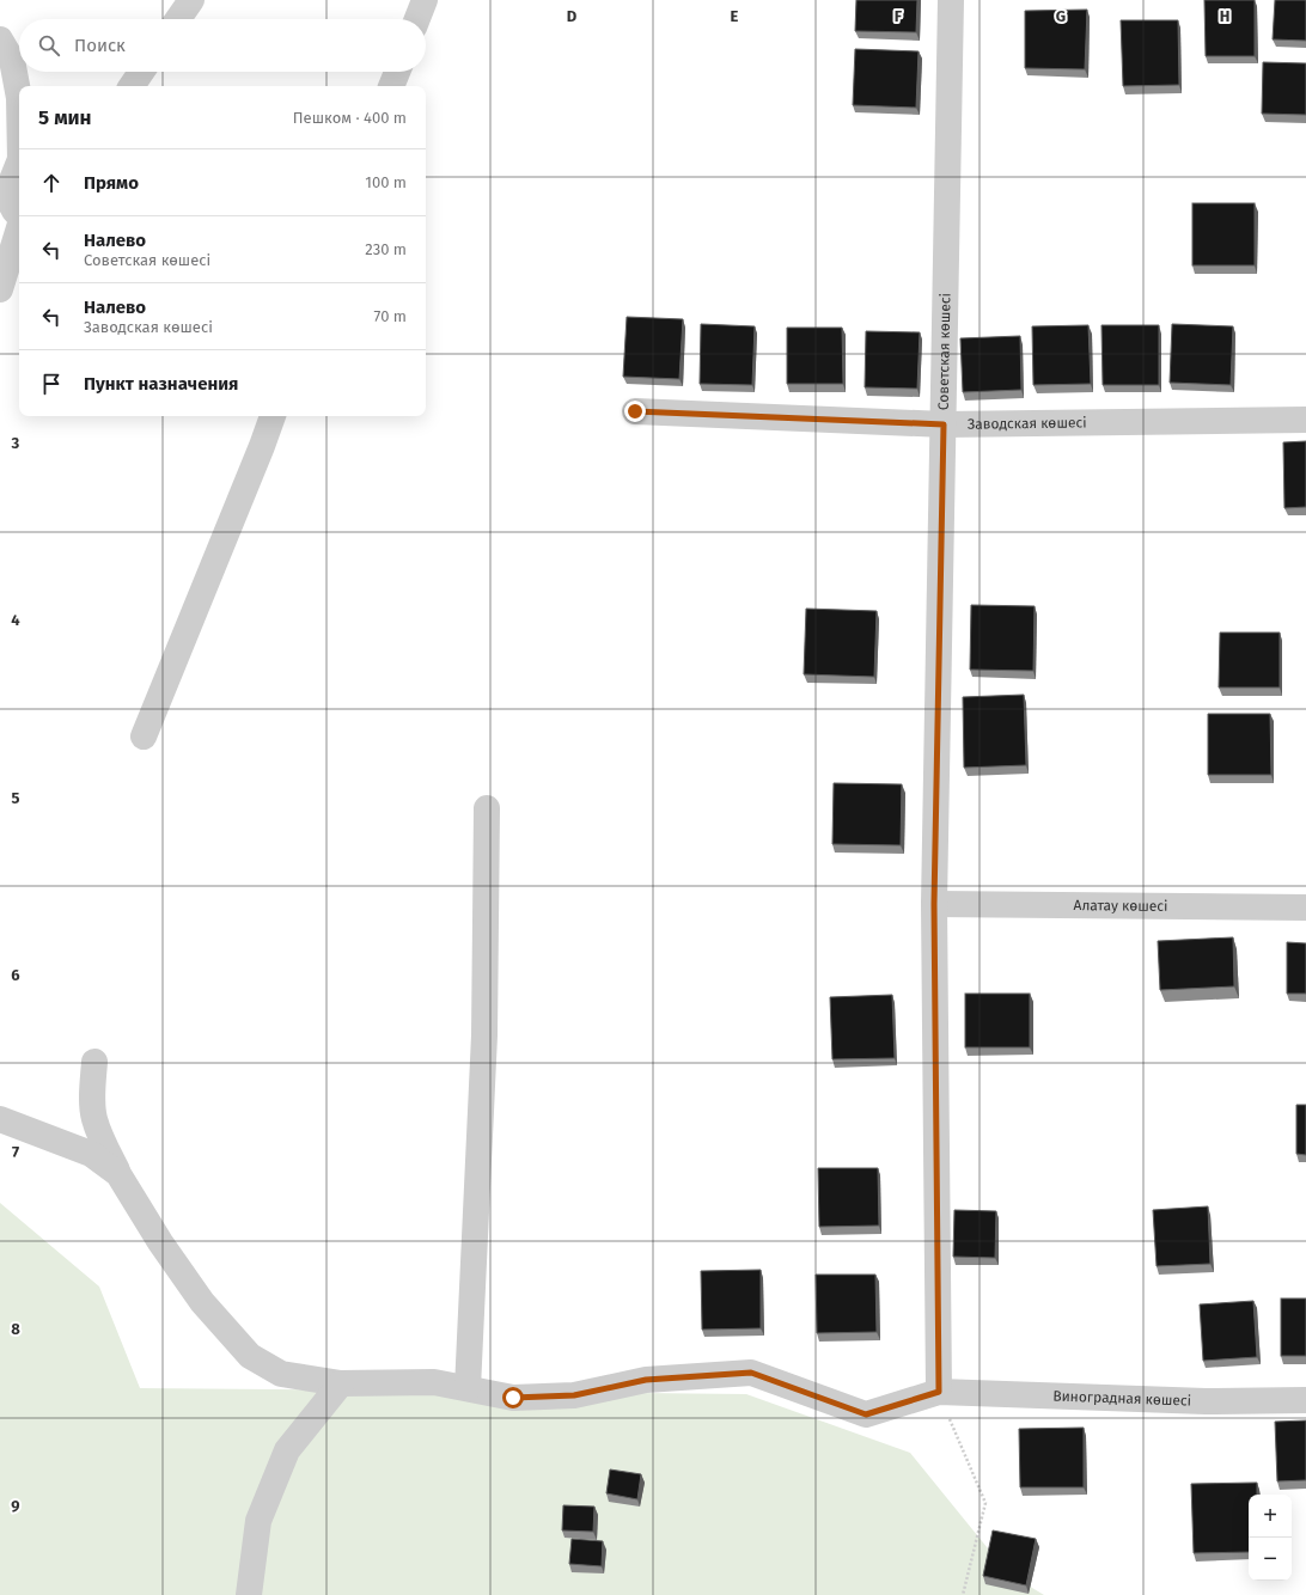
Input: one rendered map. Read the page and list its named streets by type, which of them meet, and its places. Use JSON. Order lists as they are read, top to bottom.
{
  "streets": {
    "street": [
      "Советская көшесі",
      "Заводская көшесі",
      "Алатау көшесі",
      "Виноградная көшесі"
    ]
  },
  "crossings": [
    ["Советская көшесі", "Заводская көшесі"],
    ["Советская көшесі", "Алатау көшесі"],
    ["Советская көшесі", "Виноградная көшесі"]
  ],
  "page": {
    "search": "Поиск",
    "heading": ["5 мин", "Пешком · 400 m"],
    "list": [
      ["Прямо", "100 m"],
      ["Налево", "Советская көшесі", "230 m"],
      ["Налево", "Заводская көшесі", "70 m"],
      "Пункт назначения"
    ],
    "map_buttons": ["+", "−"]
  },
  "grid": {
    "columns": [
      "D",
      "E",
      "F",
      "G",
      "H"
    ],
    "rows": [
      "3",
      "4",
      "5",
      "6",
      "7",
      "8",
      "9"
    ]
  }
}
